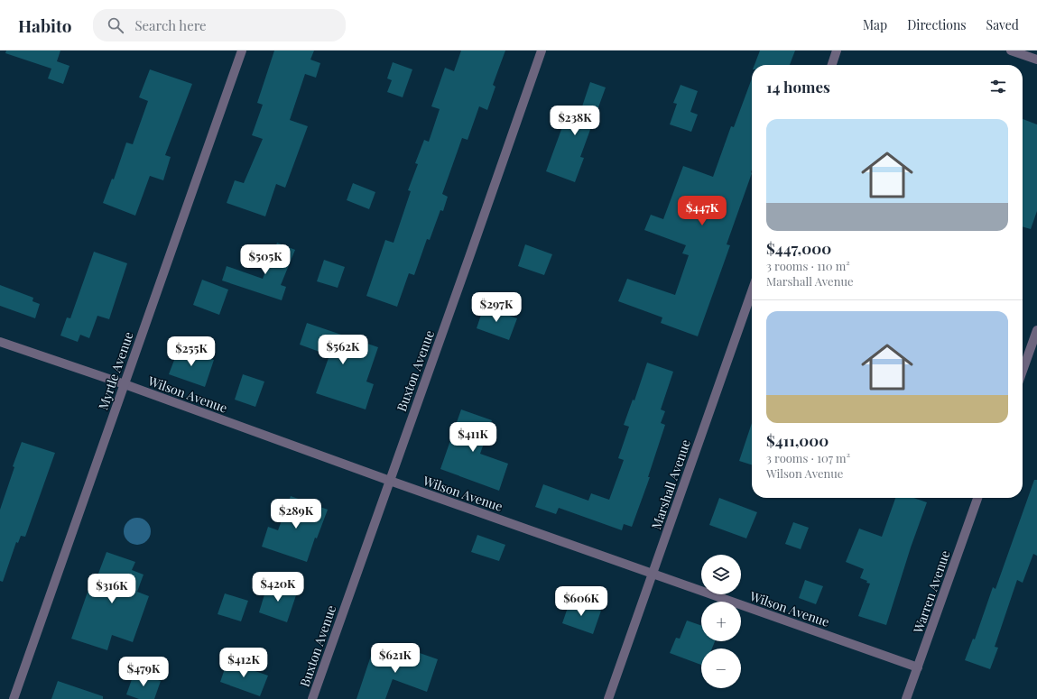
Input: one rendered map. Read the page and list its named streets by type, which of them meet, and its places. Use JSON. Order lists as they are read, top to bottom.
{
  "streets": {
    "street": [
      "Myrtle Avenue",
      "Buxton Avenue",
      "Wilson Avenue",
      "Marshall Avenue",
      "Warren Avenue"
    ]
  },
  "crossings": [
    ["Myrtle Avenue", "Wilson Avenue"],
    ["Buxton Avenue", "Wilson Avenue"],
    ["Wilson Avenue", "Marshall Avenue"],
    ["Wilson Avenue", "Warren Avenue"]
  ],
  "page": {
    "header": "Habito",
    "search": "Search here",
    "nav": ["Map", "Directions", "Saved"],
    "heading": "14 homes",
    "price": [
      "$238K",
      "$447K",
      "$505K",
      "$297K",
      "$562K",
      "$255K",
      "$411K",
      "$289K",
      "$420K",
      "$316K",
      "$606K",
      "$621K",
      "$412K",
      "$479K"
    ],
    "list": [
      {
        "name": "$447,000",
        "note": "3 rooms · 110 m² · Marshall Avenue"
      },
      {
        "name": "$411,000",
        "note": "3 rooms · 107 m² · Wilson Avenue"
      }
    ],
    "map_buttons": ["+", "−"]
  }
}
